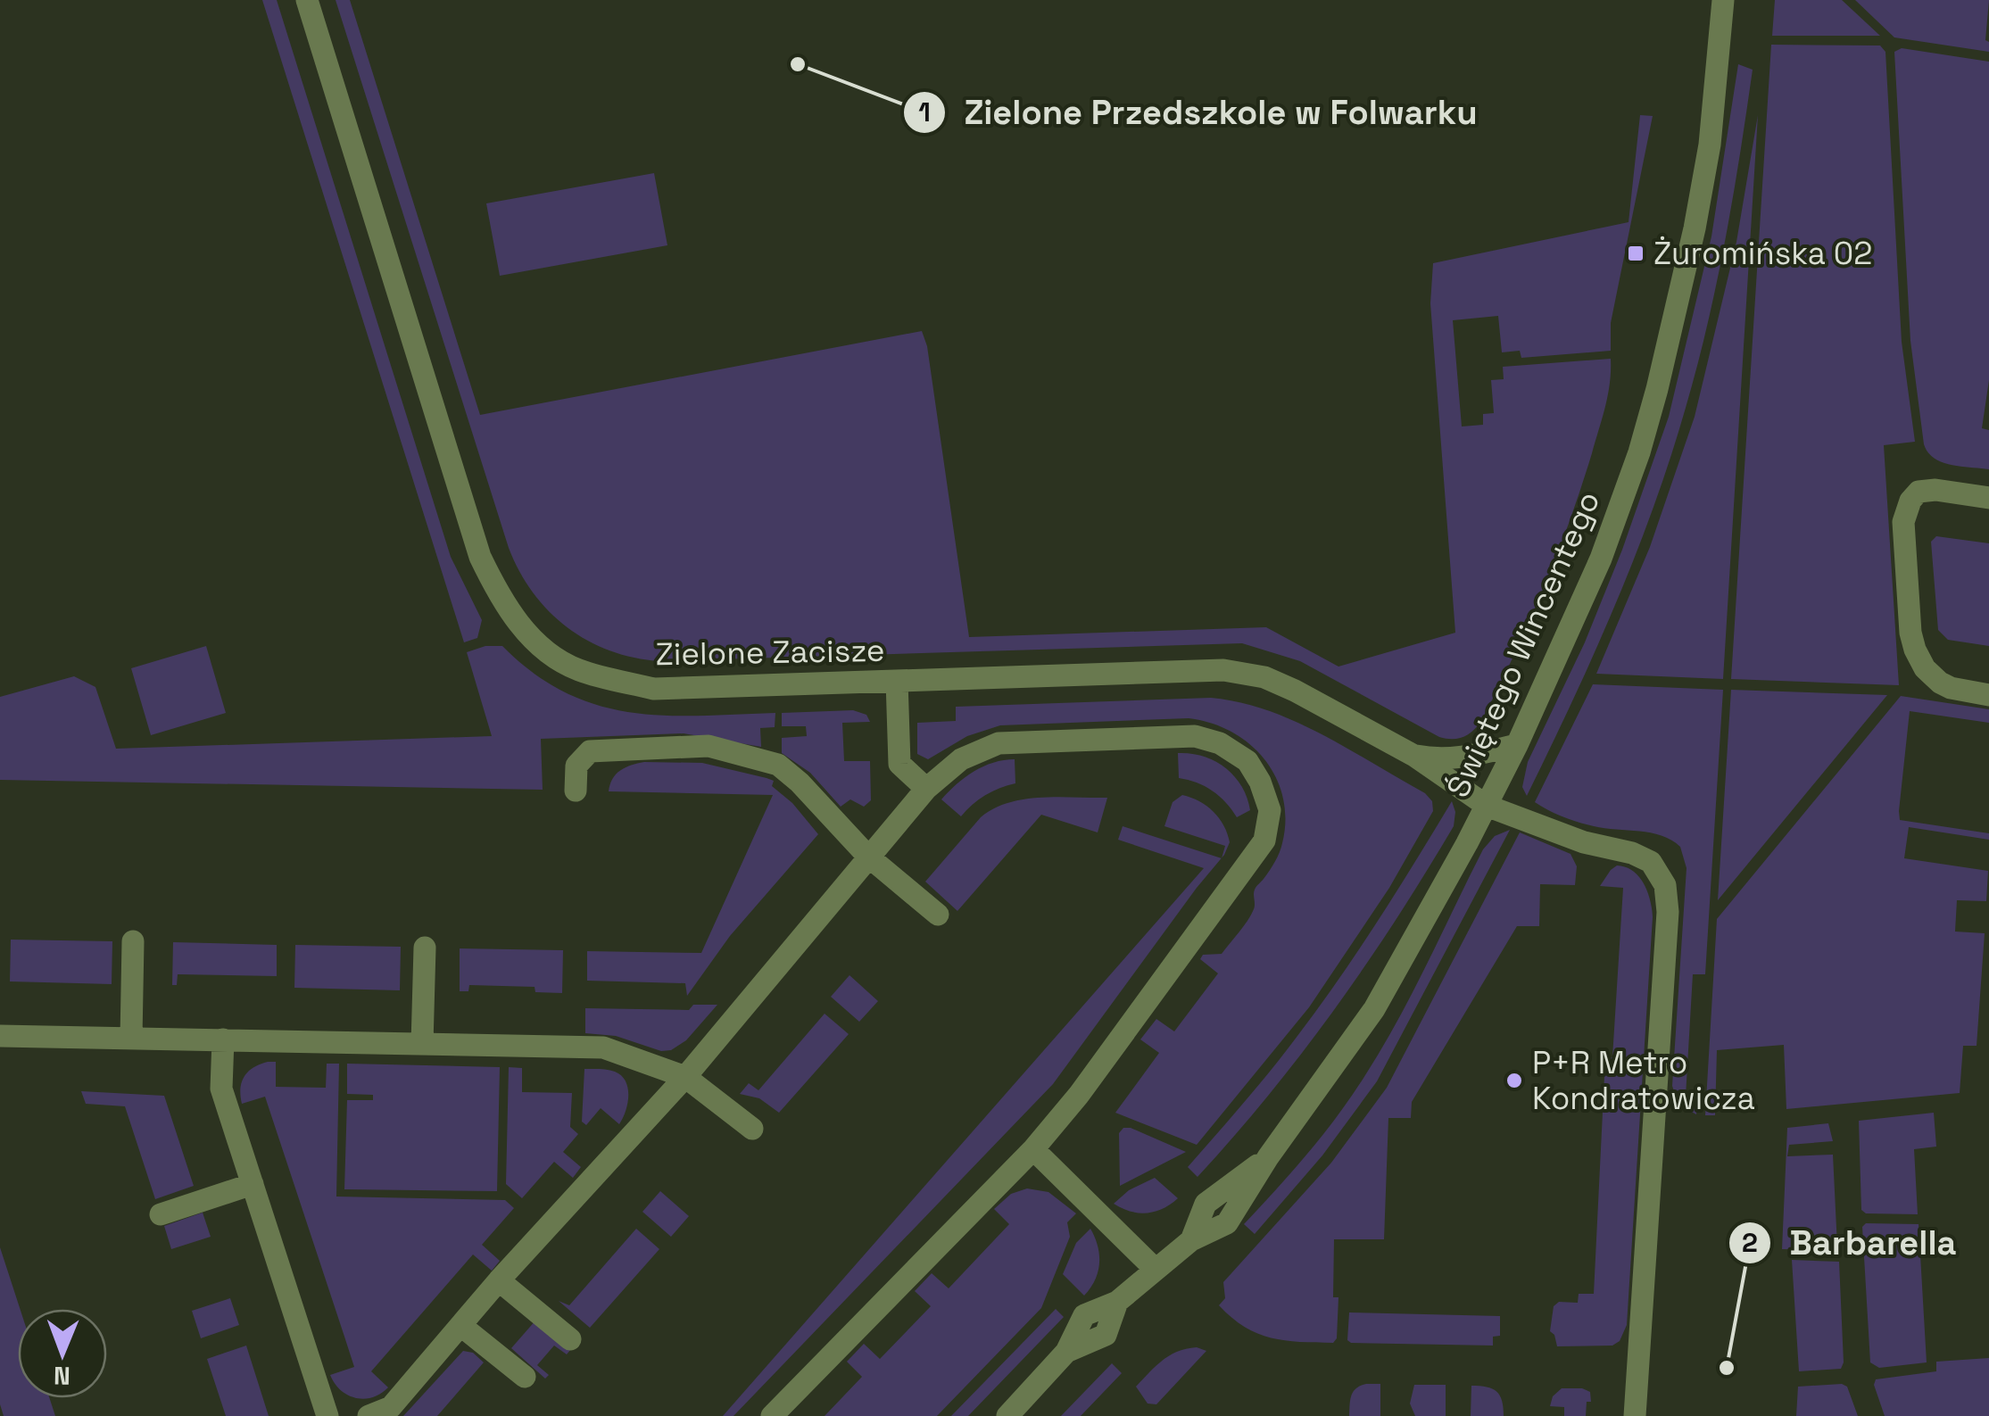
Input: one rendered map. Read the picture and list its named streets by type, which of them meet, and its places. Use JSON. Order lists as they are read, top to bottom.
{
  "streets": {
    "street": ["Świętego Wincentego", "Zielone Zacisze"]
  },
  "crossings": [
    ["Świętego Wincentego", "Zielone Zacisze"]
  ],
  "places": {
    "other": ["Zielone Przedszkole w Folwarku", "P+R Metro Kondratowicza", "Barbarella"],
    "transit": ["Żuromińska 02"]
  },
  "north": "bottom"
}
